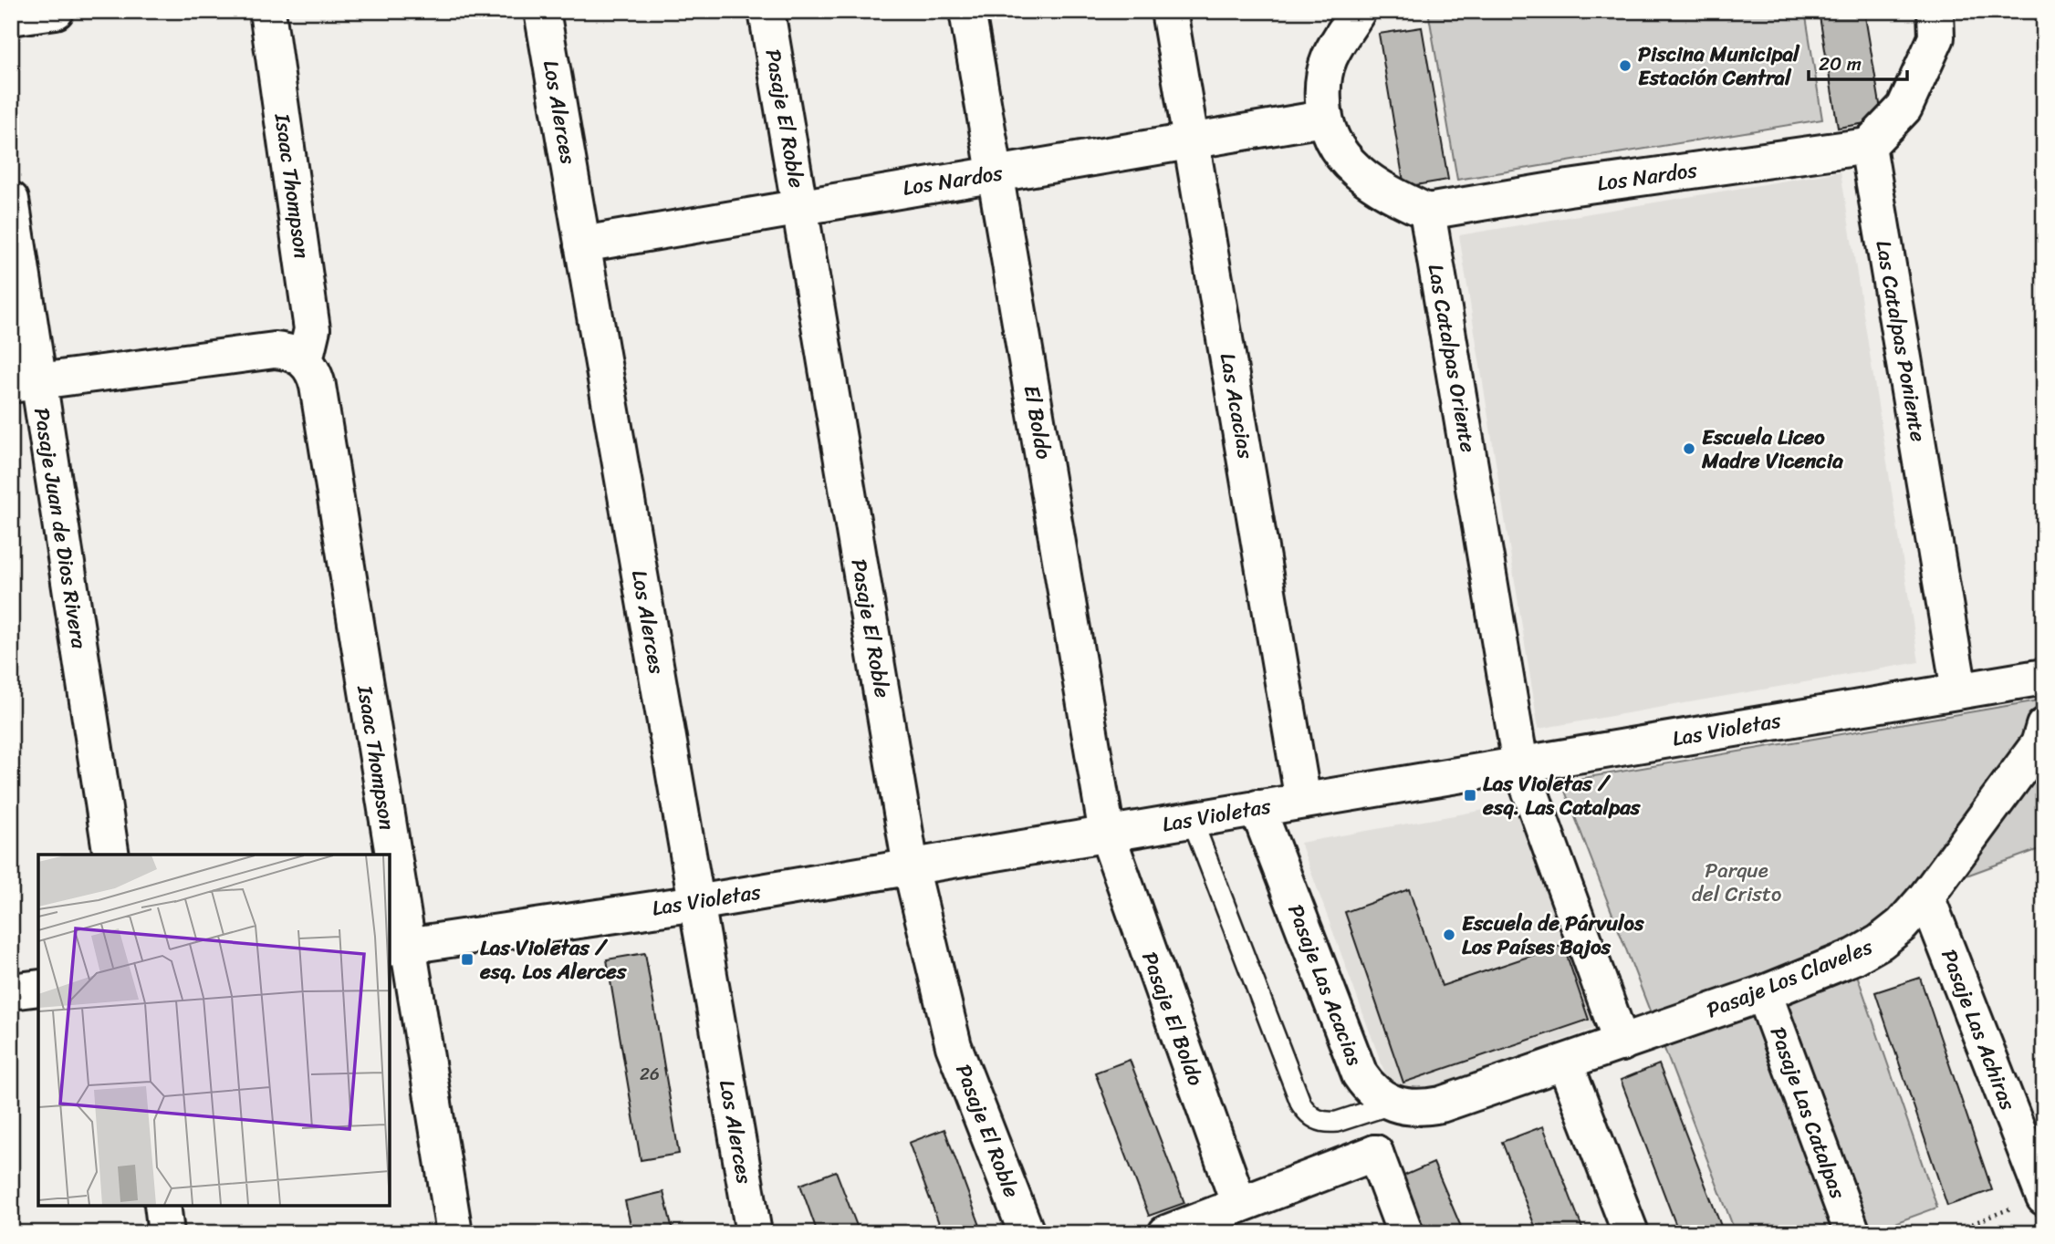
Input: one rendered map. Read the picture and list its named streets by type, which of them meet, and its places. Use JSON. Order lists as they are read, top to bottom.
{
  "streets": {
    "street": [
      "Los Alerces",
      "Pasaje El Roble",
      "Los Nardos",
      "Isaac Thompson",
      "Las Catalpas Poniente",
      "Las Catalpas Oriente",
      "Las Acacias",
      "El Boldo",
      "Pasaje Juan de Dios Rivera",
      "Las Violetas",
      "Pasaje Los Claveles",
      "Pasaje Las Acacias",
      "Pasaje El Boldo",
      "Pasaje Las Achiras",
      "Pasaje Las Catalpas"
    ]
  },
  "crossings": [
    ["Los Alerces", "Los Nardos"],
    ["Los Alerces", "Las Violetas"],
    ["Pasaje El Roble", "Los Nardos"],
    ["Pasaje El Roble", "Las Violetas"],
    ["Los Nardos", "Las Catalpas Poniente"],
    ["Los Nardos", "Las Catalpas Oriente"],
    ["Los Nardos", "Las Acacias"],
    ["Los Nardos", "El Boldo"],
    ["Isaac Thompson", "Las Violetas"],
    ["Las Catalpas Poniente", "Las Violetas"],
    ["Las Catalpas Oriente", "Las Violetas"],
    ["Las Acacias", "Las Violetas"],
    ["El Boldo", "Las Violetas"],
    ["El Boldo", "Pasaje El Boldo"],
    ["Las Violetas", "Pasaje Las Acacias"],
    ["Las Violetas", "Pasaje El Boldo"],
    ["Pasaje Los Claveles", "Pasaje Las Acacias"],
    ["Pasaje Los Claveles", "Pasaje Las Achiras"],
    ["Pasaje Los Claveles", "Pasaje Las Catalpas"]
  ],
  "parks": ["Parque del Cristo"],
  "places": {
    "other": ["Piscina Municipal Estación Central", "Escuela Liceo Madre Vicencia", "Escuela de Párvulos Los Países Bajos"],
    "transit": ["Las Violetas / esq. Las Catalpas", "Las Violetas / esq. Los Alerces"]
  },
  "house_numbers": ["26"],
  "scale_bar": "20 m"
}
